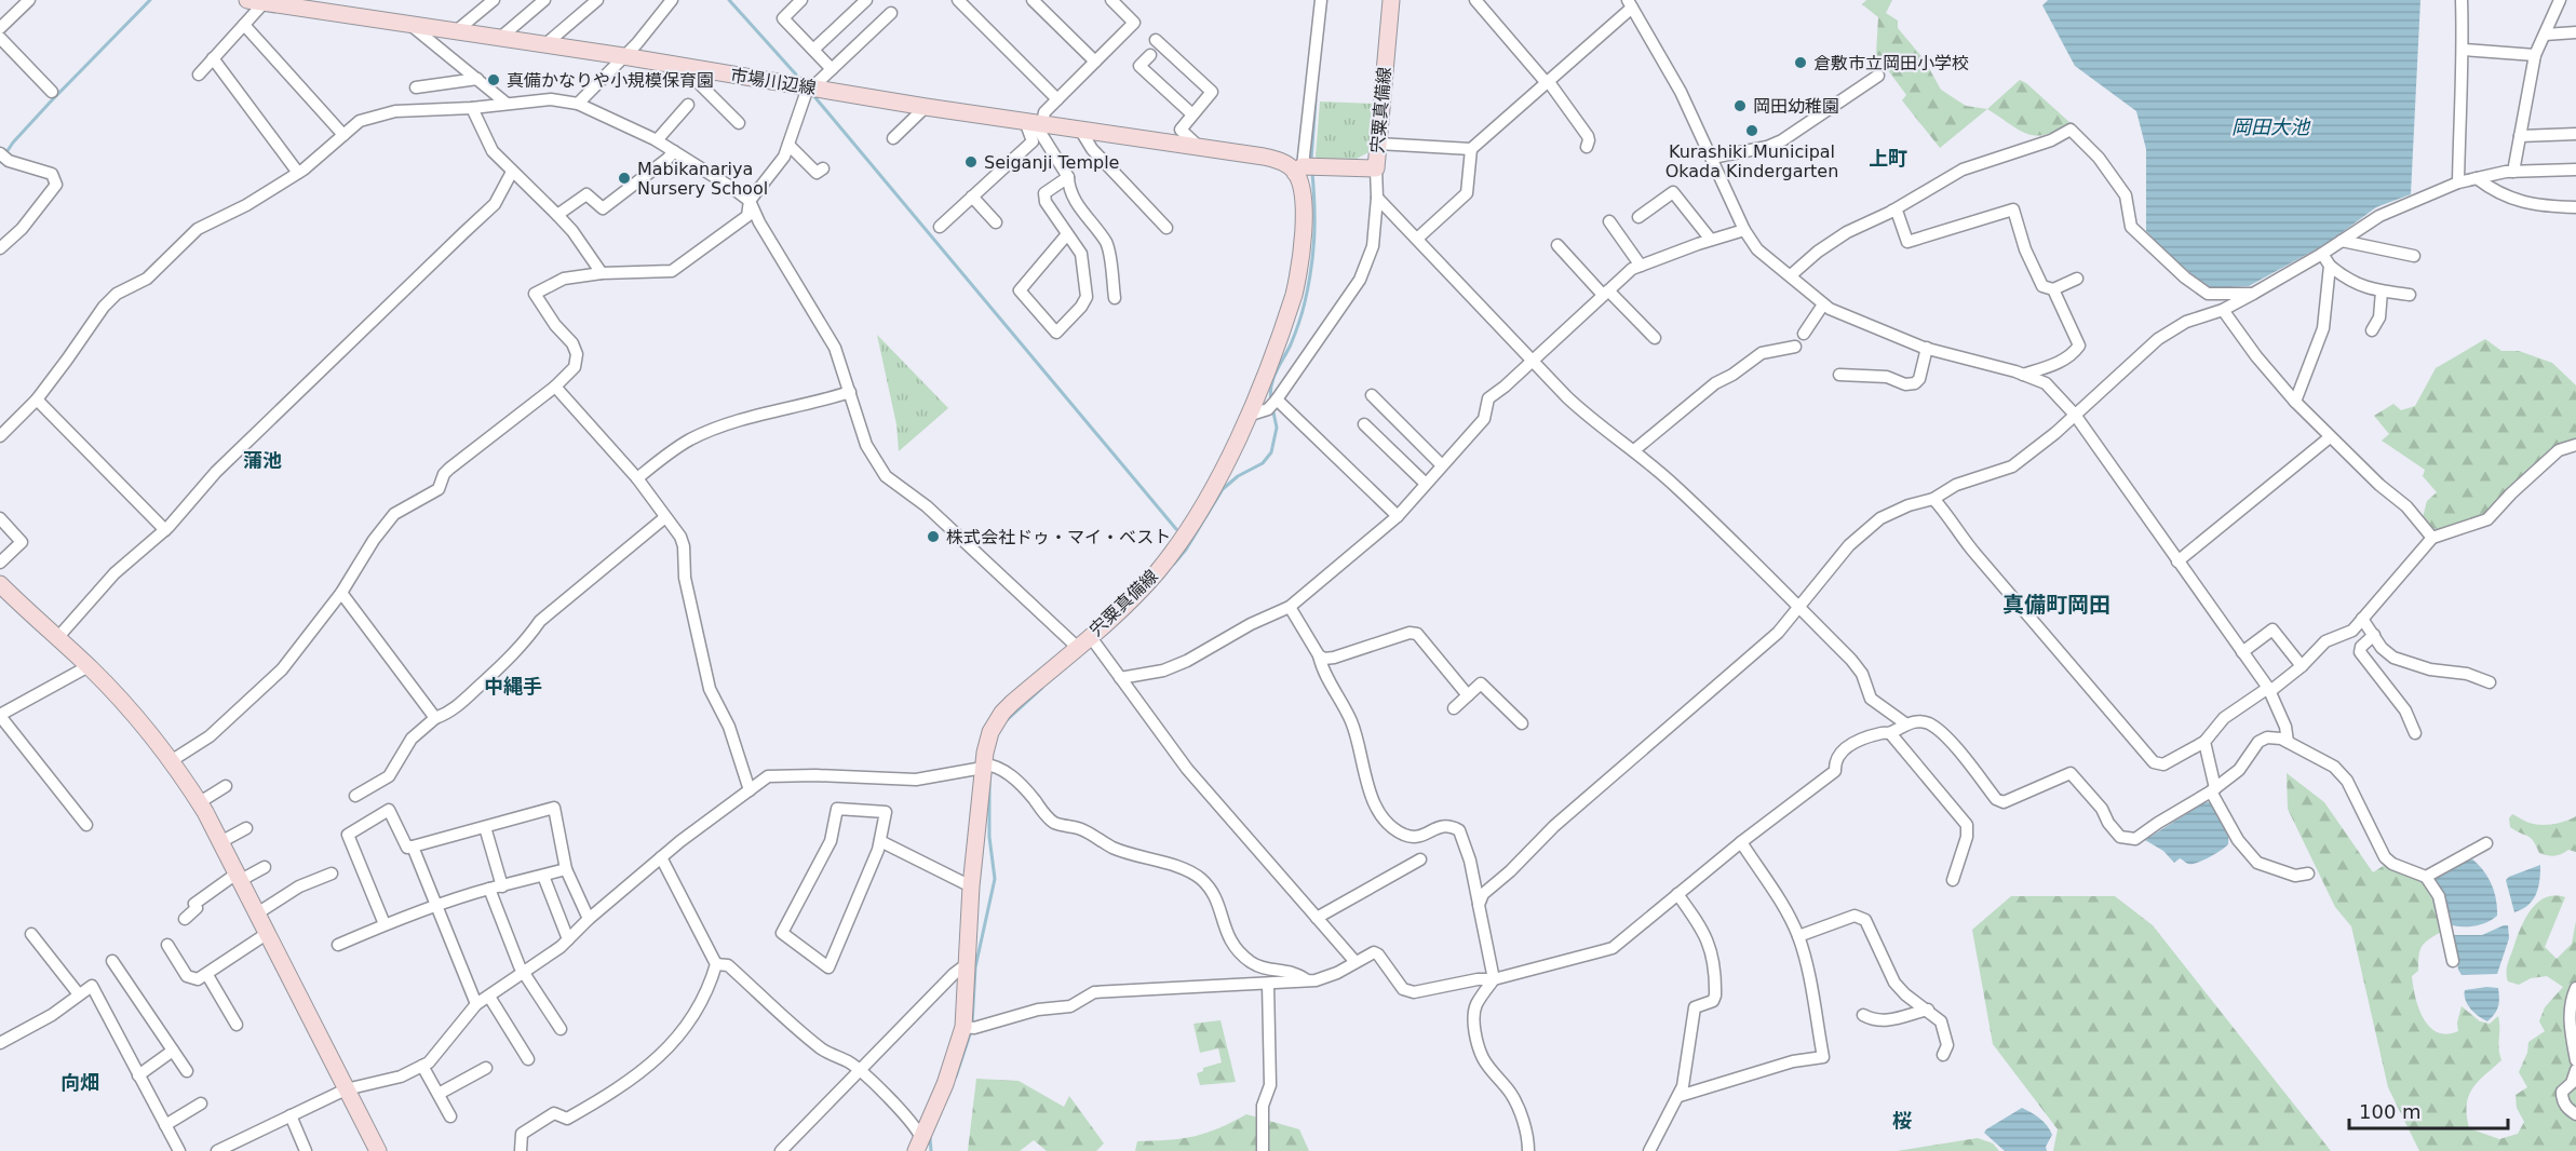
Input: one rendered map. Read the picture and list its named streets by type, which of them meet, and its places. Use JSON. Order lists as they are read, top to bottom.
{
  "streets": {
    "main road": ["市場川辺線", "宍粟真備線"]
  },
  "crossings": [
    ["市場川辺線", "宍粟真備線"]
  ],
  "districts": [
    "上町",
    "蒲池",
    "真備町岡田",
    "中縄手",
    "向畑",
    "桜"
  ],
  "water": ["岡田大池"],
  "places": [
    "倉敷市立岡田小学校",
    "真備かなりや小規模保育園",
    "岡田幼稚園",
    "Kurashiki Municipal Okada Kindergarten",
    "Seiganji Temple",
    "Mabikanariya Nursery School",
    "株式会社ドゥ・マイ・ベスト"
  ],
  "scale_bar": "100 m"
}
